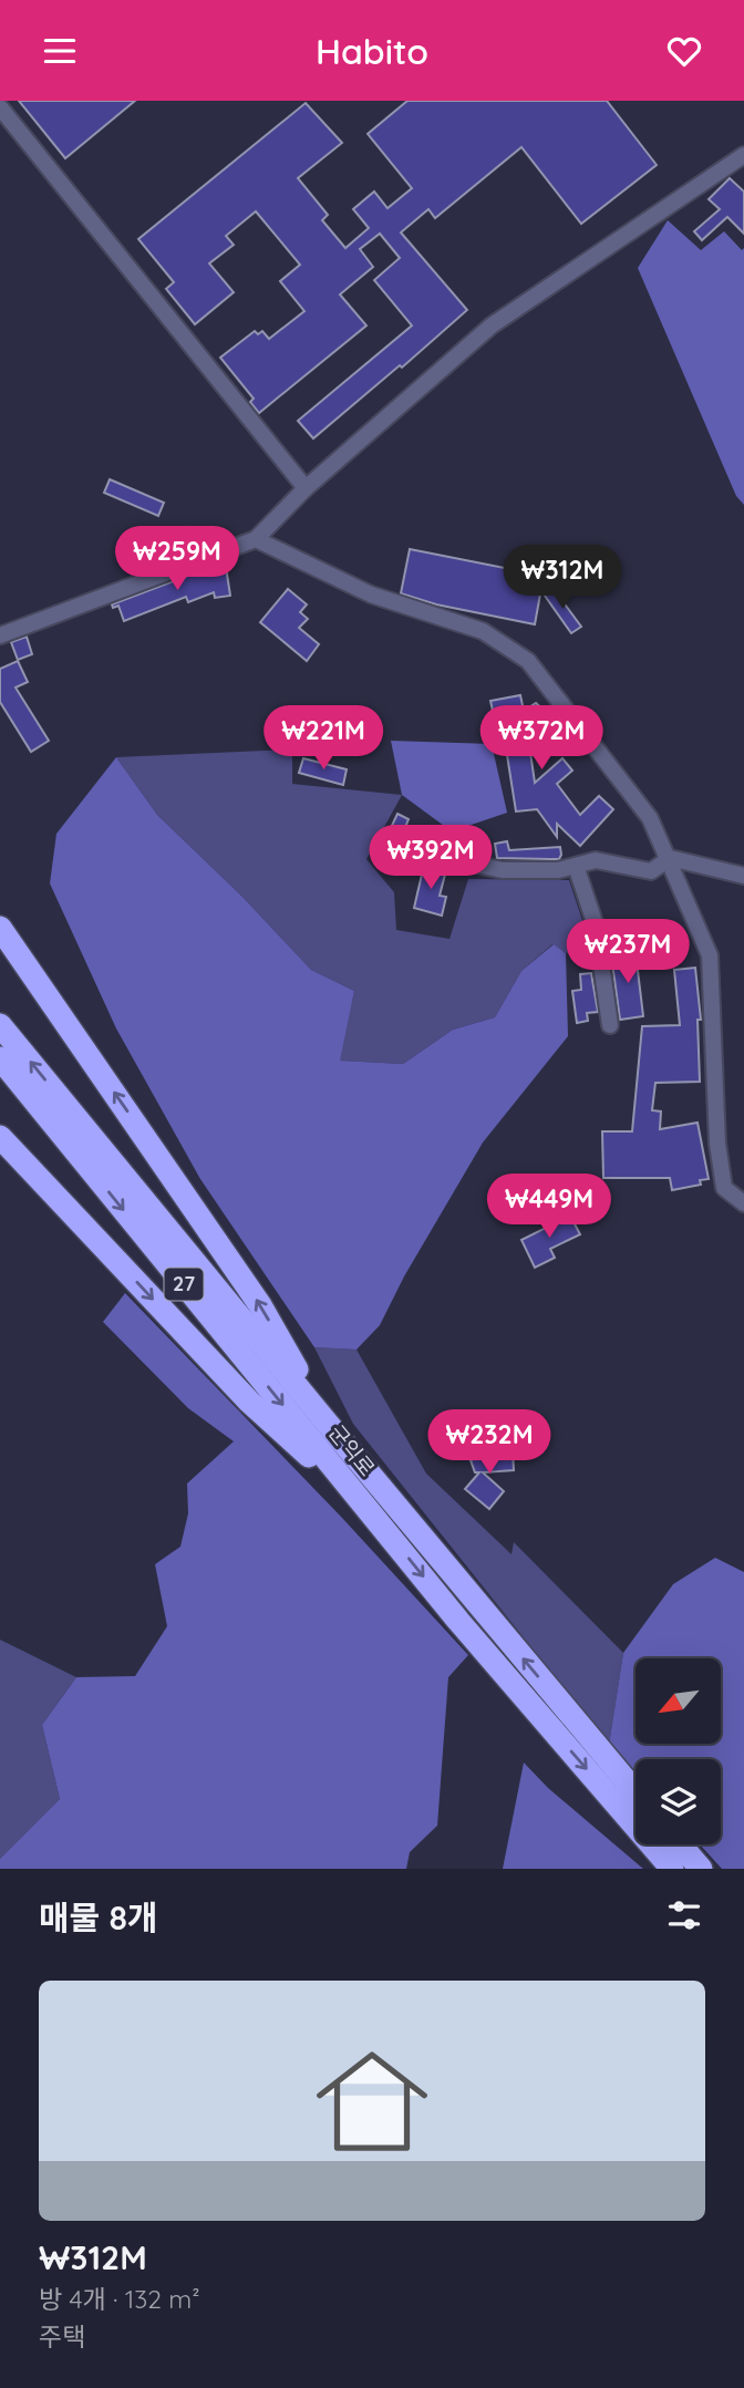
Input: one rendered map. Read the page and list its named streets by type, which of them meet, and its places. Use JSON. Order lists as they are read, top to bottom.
{
  "streets": {
    "highway": ["27", "군익로"]
  },
  "north": "bottom left",
  "page": {
    "header": "Habito",
    "price": [
      "₩259M",
      "₩312M",
      "₩221M",
      "₩372M",
      "₩392M",
      "₩237M",
      "₩449M",
      "₩232M"
    ],
    "heading": "매물 8개",
    "list": [
      {
        "name": "₩312M",
        "note": "방 4개 · 132 m² · 주택"
      }
    ]
  }
}
